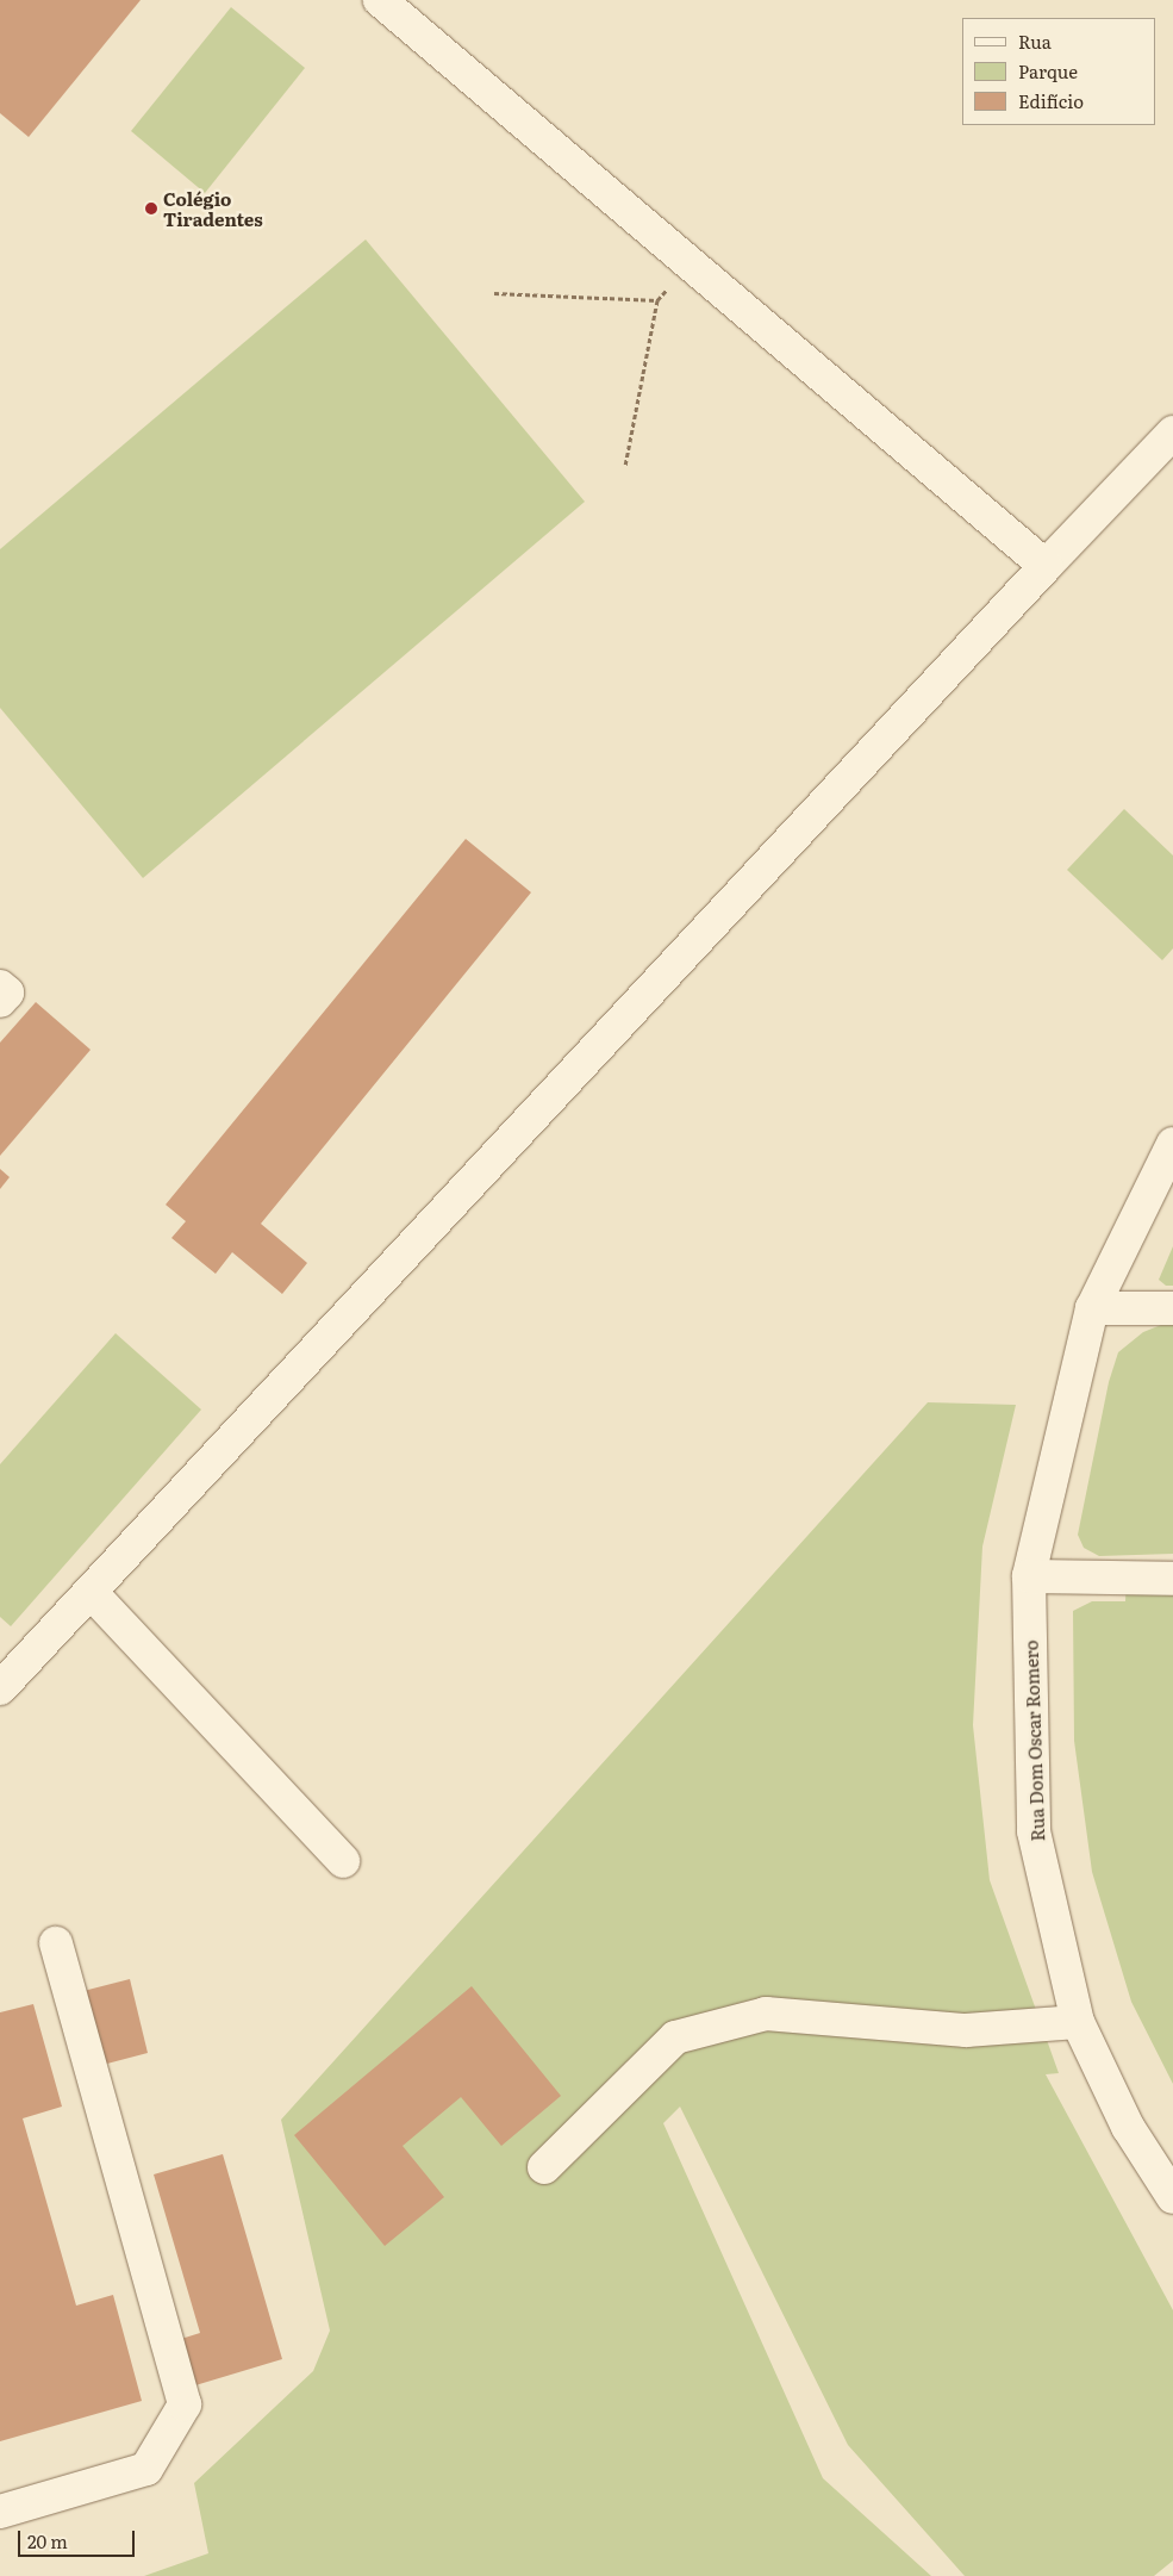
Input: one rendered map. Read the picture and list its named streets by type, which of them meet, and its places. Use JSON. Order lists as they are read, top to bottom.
{
  "streets": {
    "street": ["Rua Dom Oscar Romero"]
  },
  "places": ["Colégio Tiradentes"],
  "legend": ["Rua", "Parque", "Edifício"],
  "scale_bar": "20 m"
}
